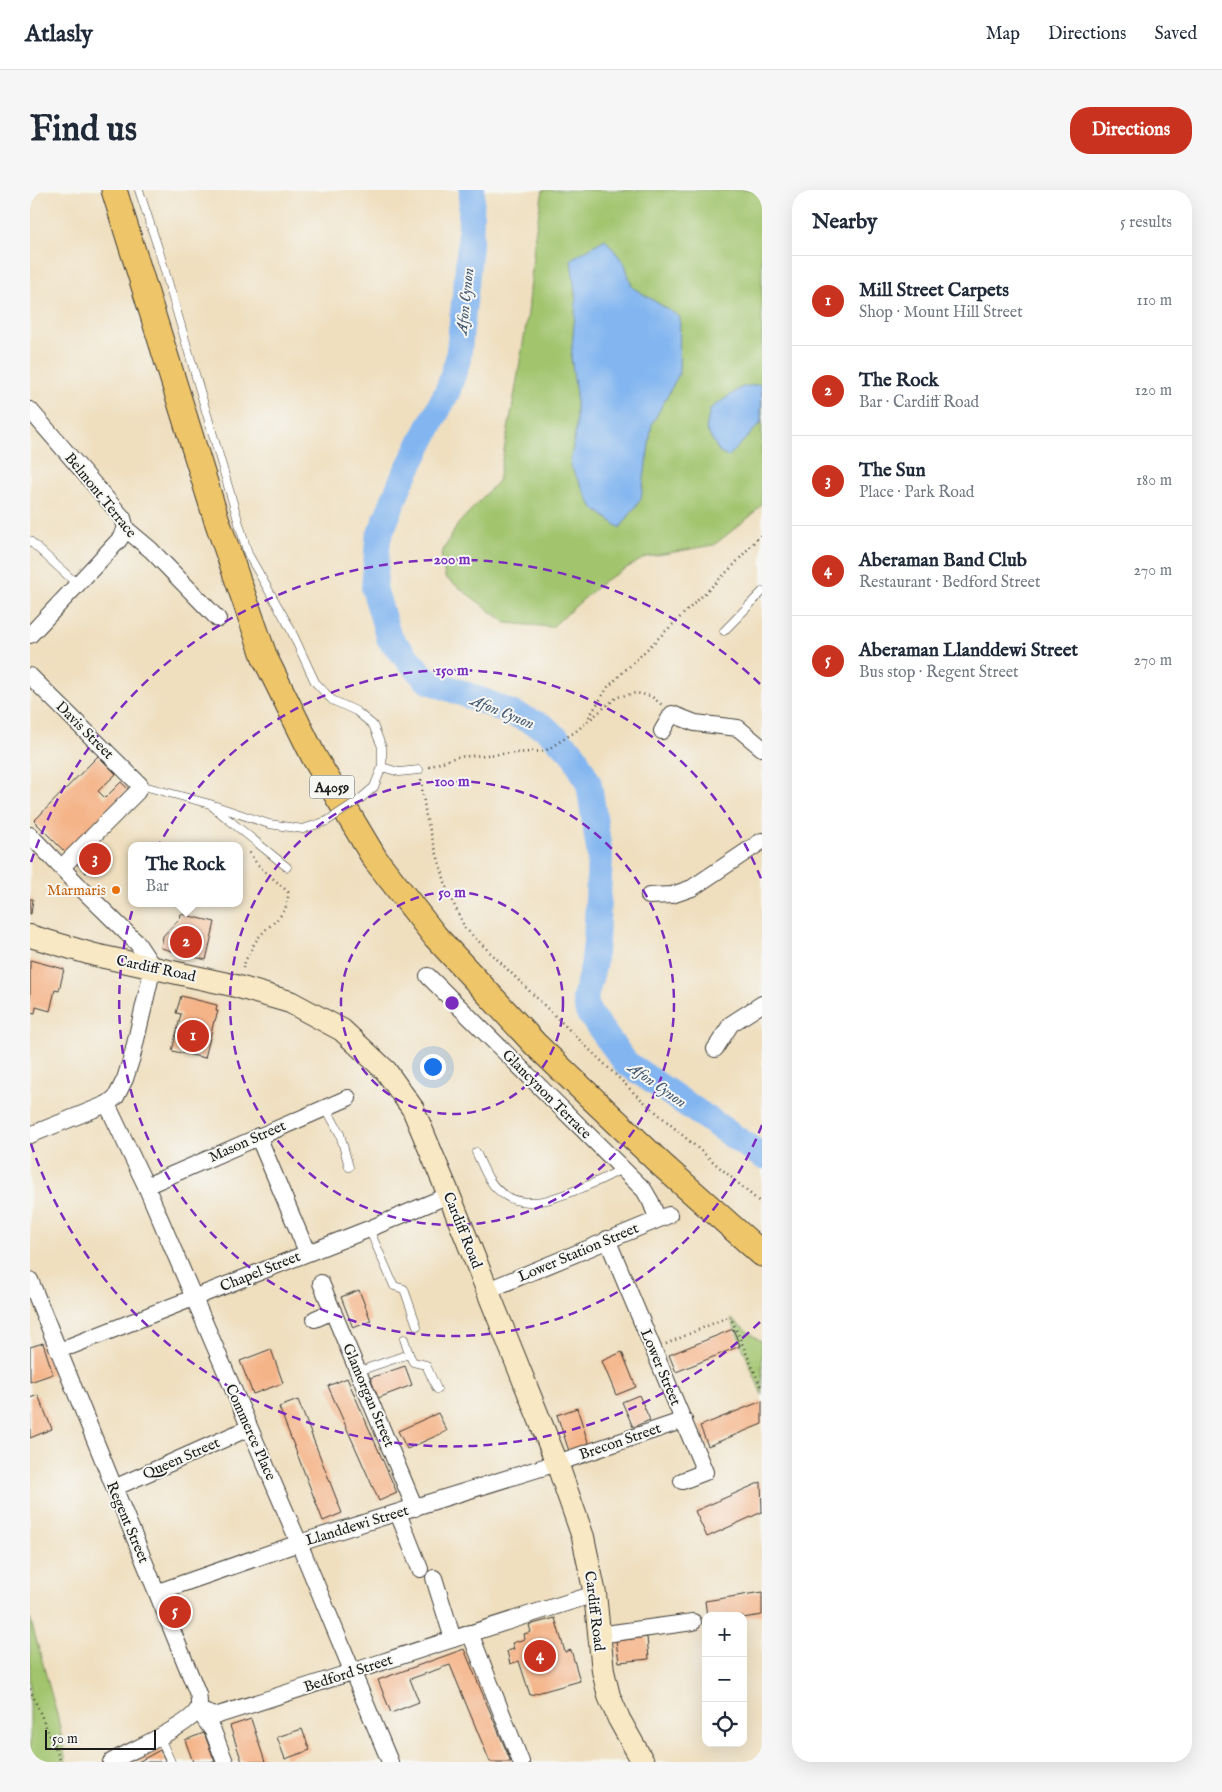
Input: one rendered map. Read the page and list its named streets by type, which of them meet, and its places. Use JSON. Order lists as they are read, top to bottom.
{
  "streets": {
    "main road": ["A4059", "Cardiff Road"],
    "street": [
      "Belmont Terrace",
      "Davis Street",
      "Glancynon Terrace",
      "Mason Street",
      "Lower Station Street",
      "Chapel Street",
      "Lower Street",
      "Glamorgan Street",
      "Commerce Place",
      "Brecon Street",
      "Queen Street",
      "Regent Street",
      "Llanddewi Street",
      "Bedford Street"
    ]
  },
  "crossings": [
    ["Cardiff Road", "Lower Station Street"],
    ["Cardiff Road", "Chapel Street"],
    ["Cardiff Road", "Brecon Street"],
    ["Cardiff Road", "Llanddewi Street"],
    ["Cardiff Road", "Bedford Street"],
    ["Glancynon Terrace", "Lower Station Street"],
    ["Mason Street", "Commerce Place"],
    ["Lower Station Street", "Lower Street"],
    ["Chapel Street", "Commerce Place"],
    ["Lower Street", "Brecon Street"],
    ["Glamorgan Street", "Llanddewi Street"],
    ["Commerce Place", "Queen Street"],
    ["Commerce Place", "Llanddewi Street"],
    ["Commerce Place", "Bedford Street"],
    ["Brecon Street", "Llanddewi Street"],
    ["Queen Street", "Regent Street"],
    ["Regent Street", "Llanddewi Street"],
    ["Regent Street", "Bedford Street"]
  ],
  "water": ["Afon Cynon"],
  "places": ["Marmaris"],
  "scale_bar": "50 m",
  "page": {
    "header": "Atlasly",
    "nav": ["Map", "Directions", "Saved"],
    "buttons": "Directions",
    "title": "Find us",
    "heading": ["Nearby", "5 results"],
    "list": [
      {
        "mark": "1",
        "name": "Mill Street Carpets",
        "note": "Shop · Mount Hill Street",
        "value": "110 m"
      },
      {
        "mark": "2",
        "name": "The Rock",
        "note": "Bar · Cardiff Road",
        "value": "120 m"
      },
      {
        "mark": "3",
        "name": "The Sun",
        "note": "Place · Park Road",
        "value": "180 m"
      },
      {
        "mark": "4",
        "name": "Aberaman Band Club",
        "note": "Restaurant · Bedford Street",
        "value": "270 m"
      },
      {
        "mark": "5",
        "name": "Aberaman Llanddewi Street",
        "note": "Bus stop · Regent Street",
        "value": "270 m"
      }
    ],
    "pins": [
      "3",
      "2",
      "1",
      "5",
      "4"
    ],
    "popup": ["The Rock", "Bar"],
    "map_buttons": ["+", "−"],
    "scale": "50 m"
  },
  "rings": [
    "200 m",
    "150 m",
    "100 m",
    "50 m"
  ]
}
